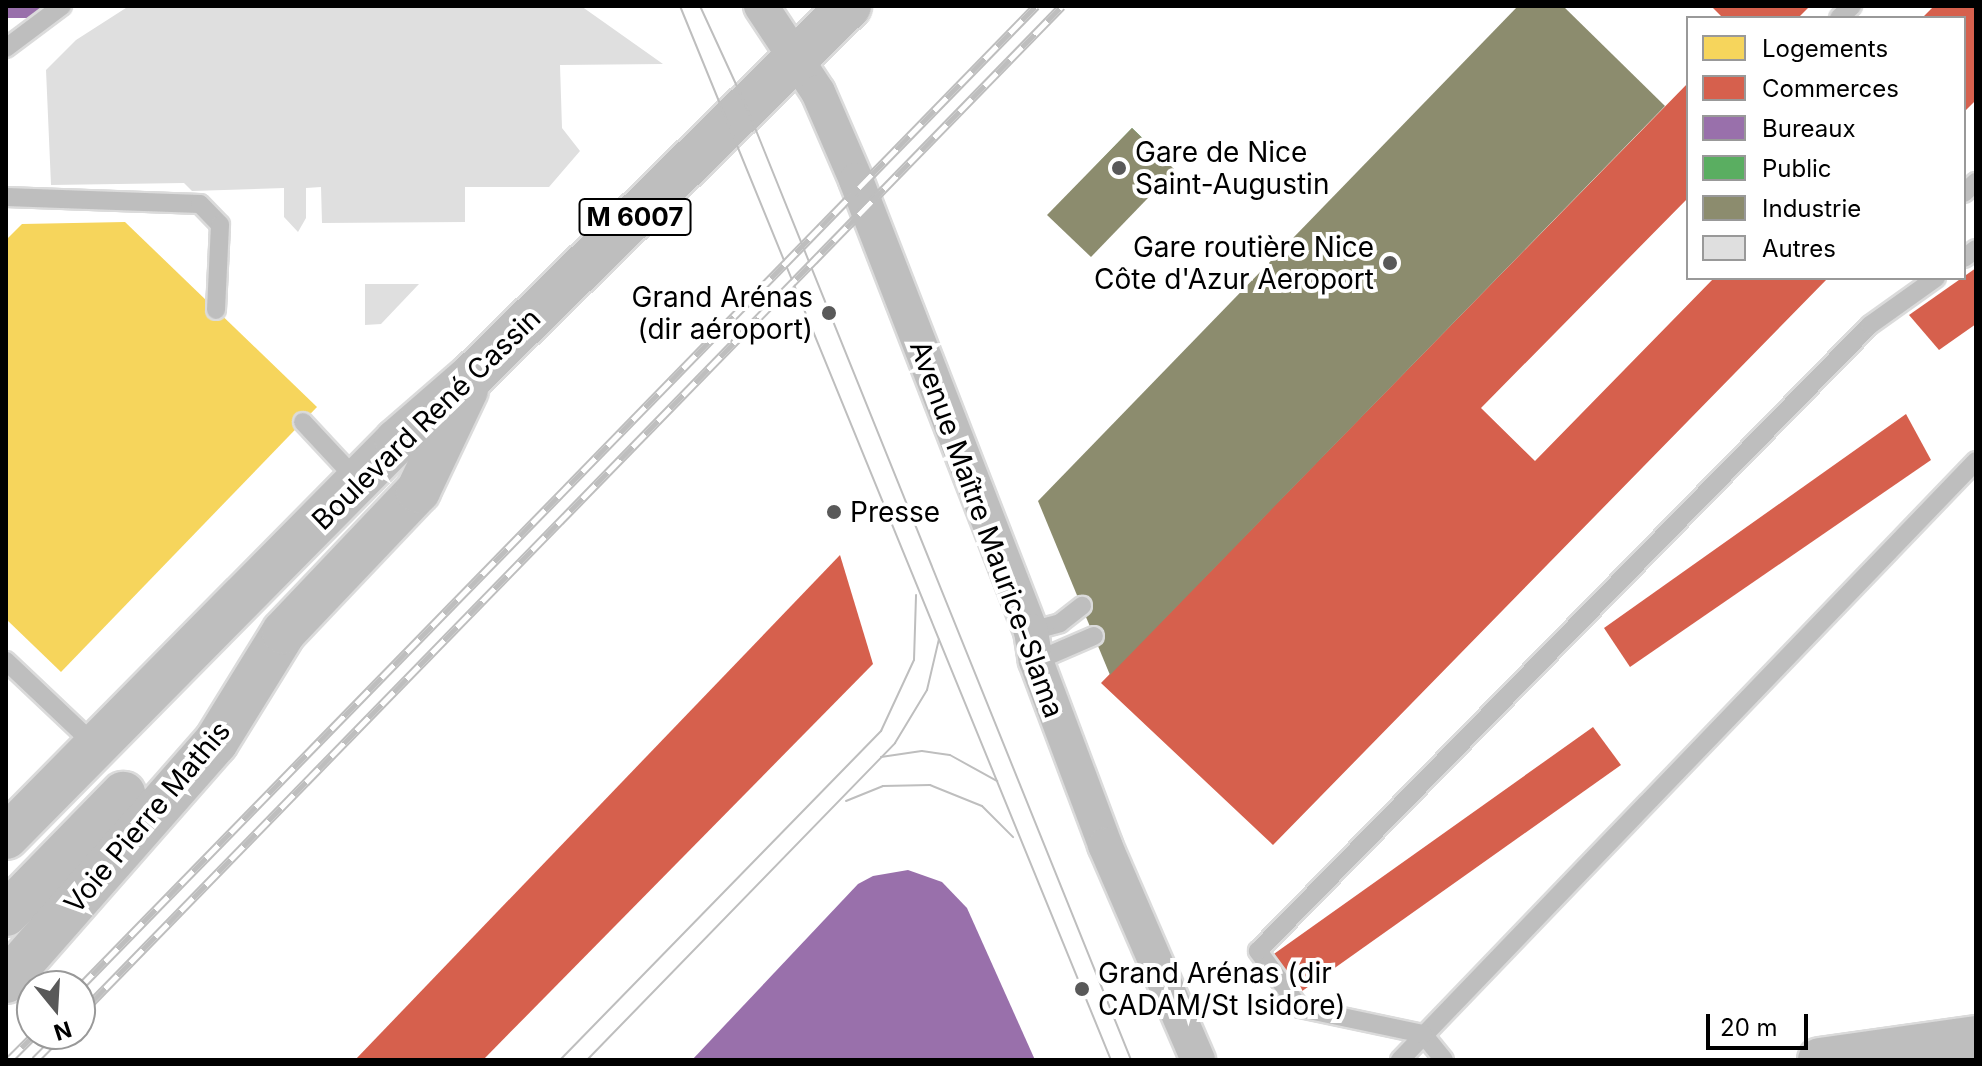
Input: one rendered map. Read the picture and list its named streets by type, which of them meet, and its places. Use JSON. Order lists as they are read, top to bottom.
{
  "streets": {
    "main road": ["M 6007", "Boulevard René Cassin", "Voie Pierre Mathis"],
    "street": ["Avenue Maître Maurice-Slama"]
  },
  "crossings": [
    ["Boulevard René Cassin", "Avenue Maître Maurice-Slama"],
    ["Boulevard René Cassin", "Voie Pierre Mathis"]
  ],
  "places": [
    "Gare de Nice Saint-Augustin",
    "Gare routière Nice Côte d'Azur Aeroport",
    "Grand Arénas (dir aéroport)",
    "Presse",
    "Grand Arénas (dir CADAM/St Isidore)"
  ],
  "legend": [
    "Logements",
    "Commerces",
    "Bureaux",
    "Public",
    "Industrie",
    "Autres"
  ],
  "scale_bar": "20 m",
  "north": "bottom"
}
